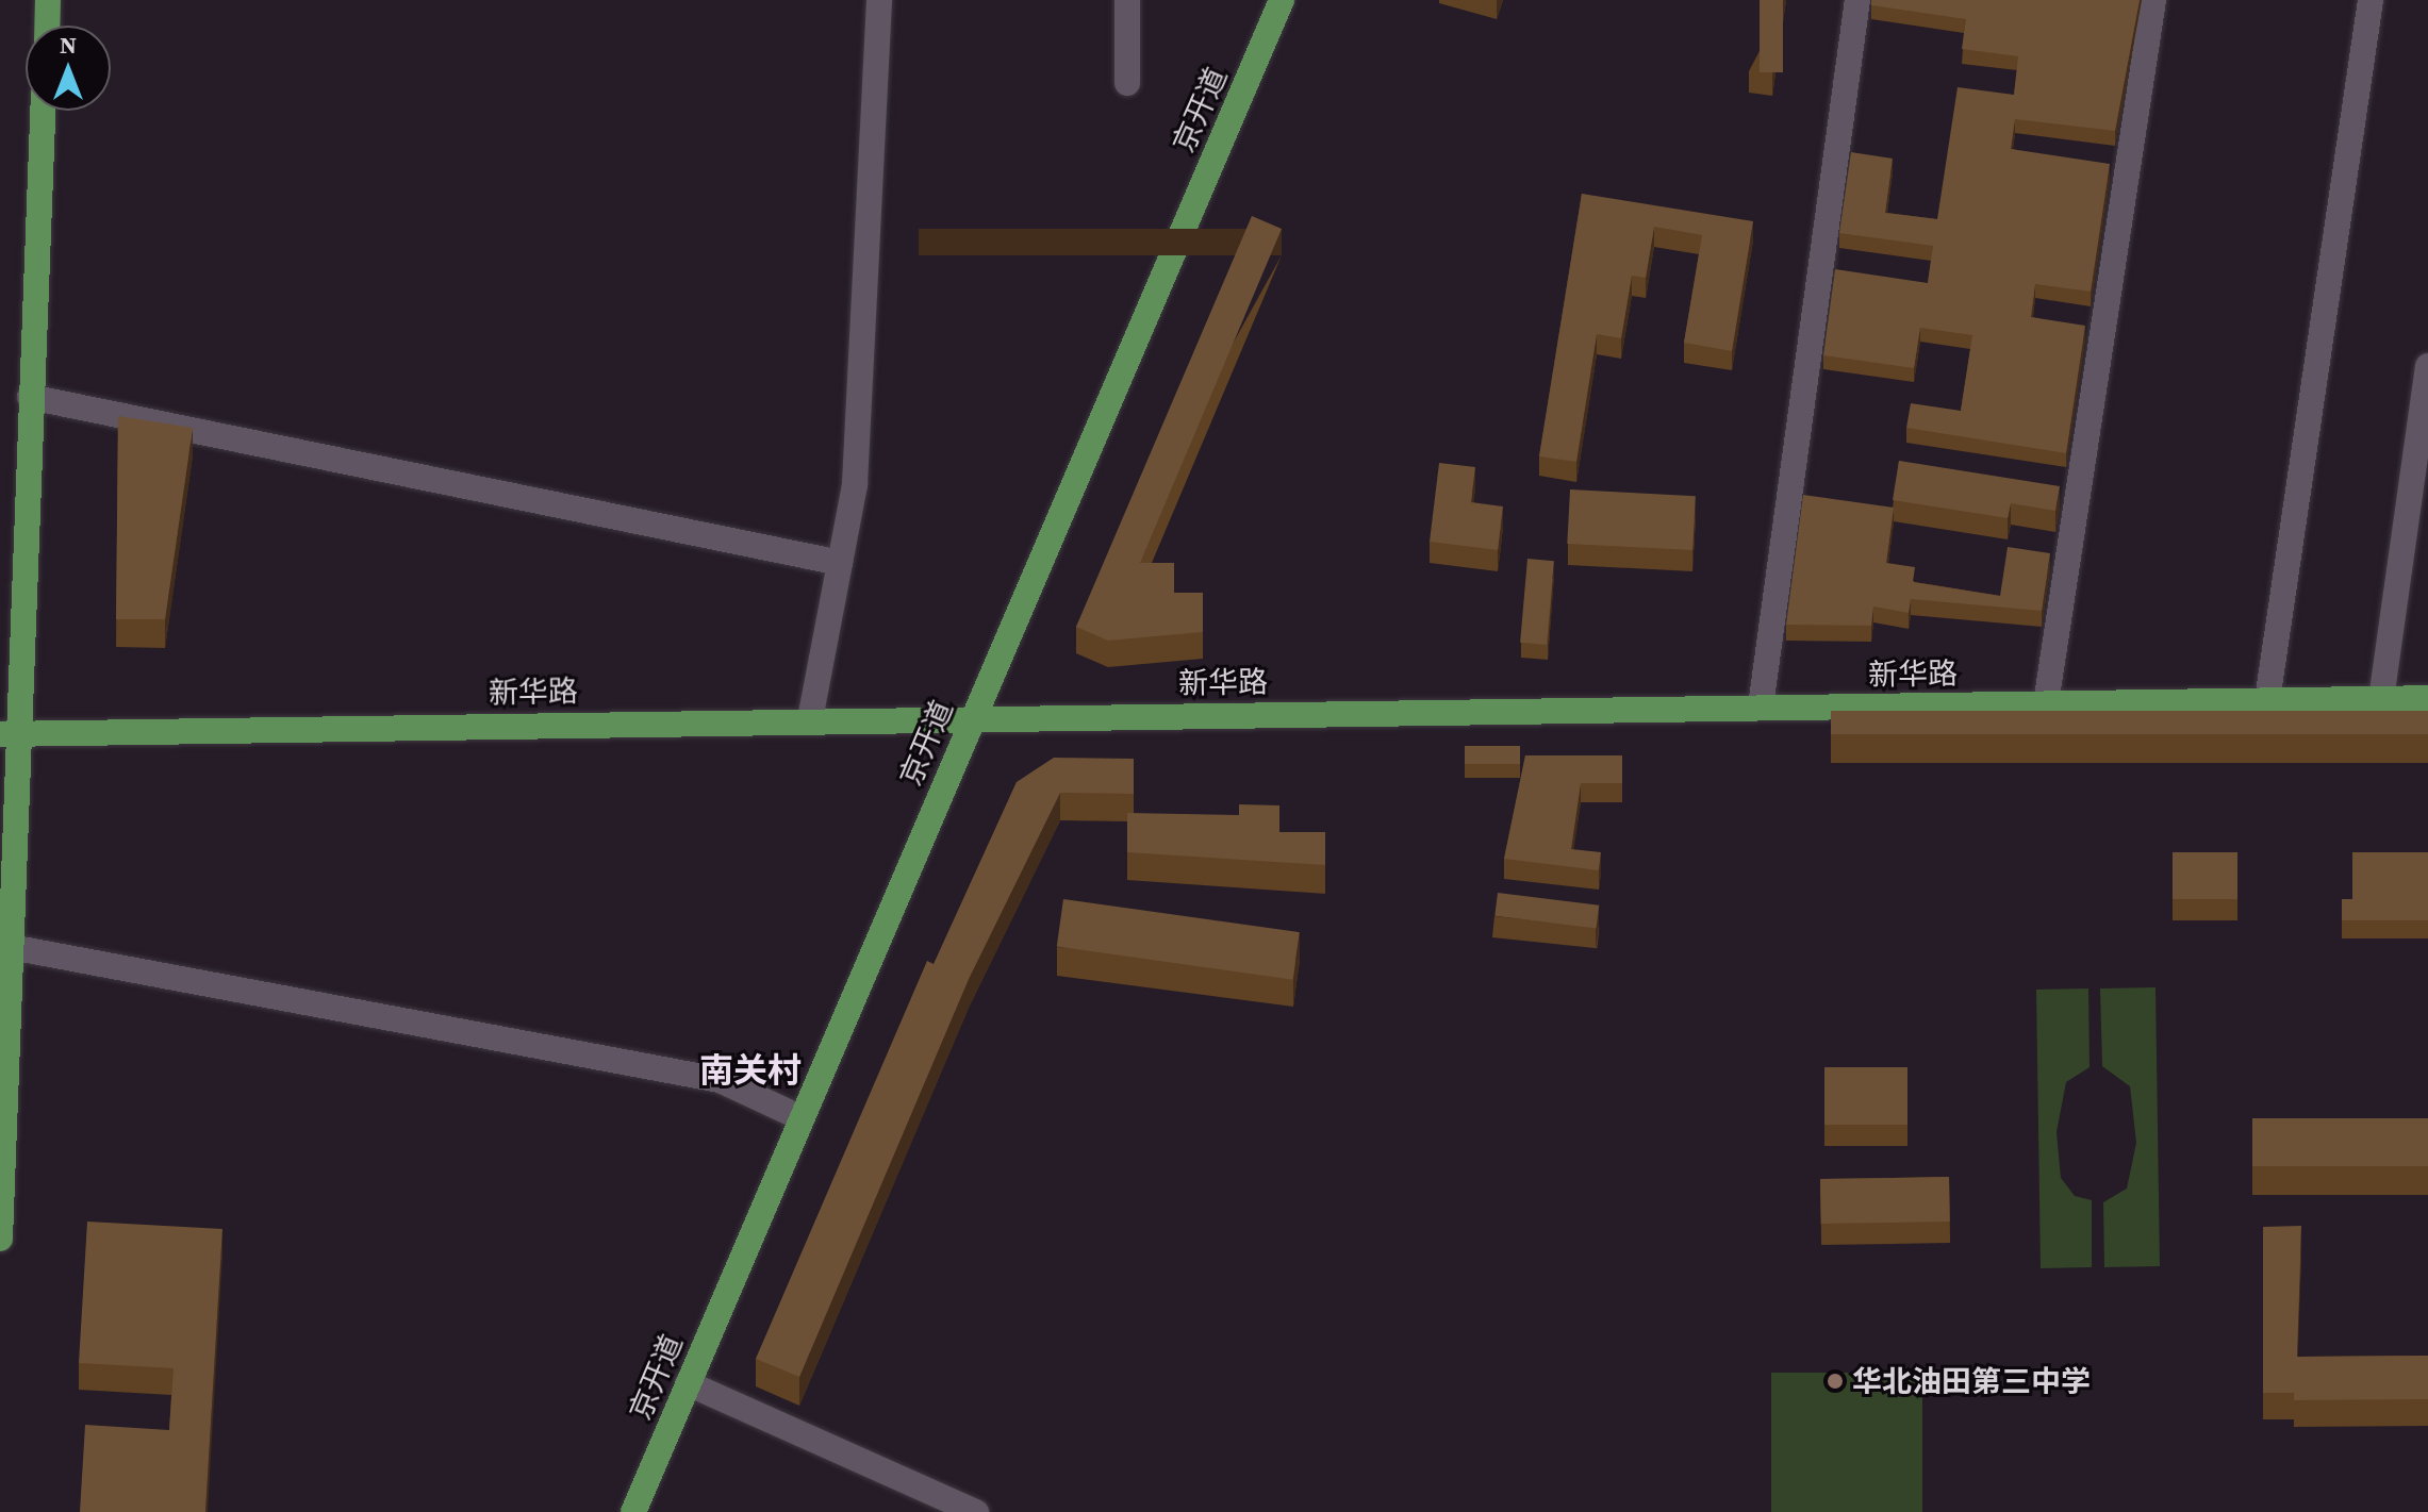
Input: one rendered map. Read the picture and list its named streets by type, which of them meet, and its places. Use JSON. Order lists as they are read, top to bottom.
{
  "streets": {
    "main road": ["京开道", "新华路"]
  },
  "crossings": [
    ["京开道", "新华路"]
  ],
  "districts": ["南关村"],
  "places": ["华北油田第三中学"],
  "north": "top"
}
